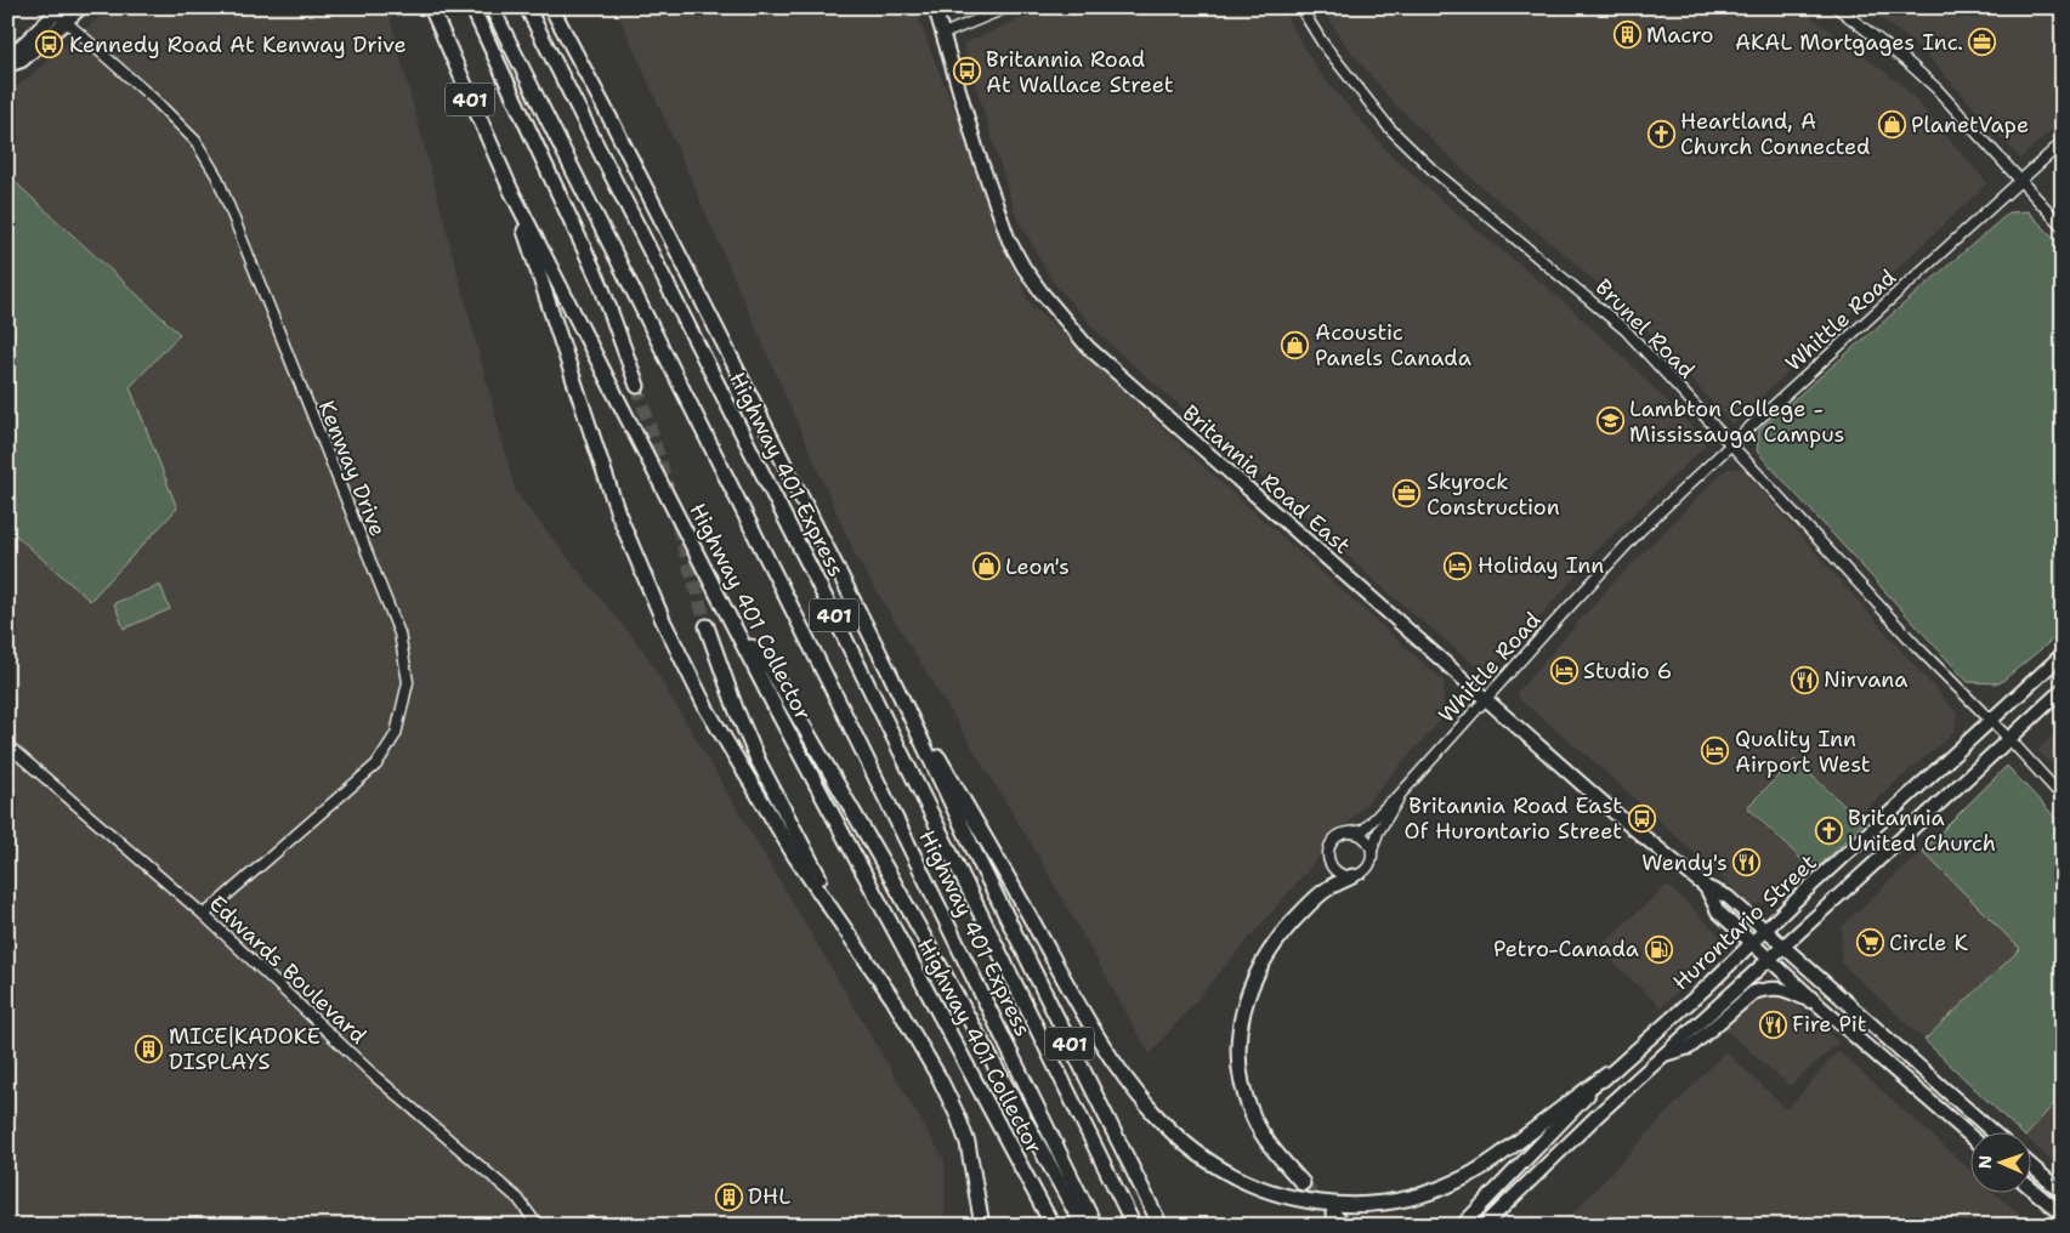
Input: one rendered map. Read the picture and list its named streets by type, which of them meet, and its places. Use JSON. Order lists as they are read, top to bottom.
{
  "streets": {
    "highway": ["401", "Highway 401 Express", "Highway 401 Collector"],
    "main road": ["Britannia Road East", "Hurontario Street"],
    "street": [
      "Whittle Road",
      "Brunel Road",
      "Kenway Drive",
      "Edwards Boulevard"
    ]
  },
  "crossings": [
    ["Whittle Road", "Brunel Road"],
    ["Whittle Road", "Britannia Road East"],
    ["Brunel Road", "Hurontario Street"],
    ["Kenway Drive", "Edwards Boulevard"],
    ["Britannia Road East", "Hurontario Street"]
  ],
  "places": {
    "building": ["Macro", "MICE|KADOKE DISPLAYS", "DHL"],
    "office": ["AKAL Mortgages Inc.", "Skyrock Construction"],
    "bus stop": ["Kennedy Road At Kenway Drive", "Britannia Road At Wallace Street", "Britannia Road East Of Hurontario Street"],
    "shop": ["PlanetVape", "Acoustic Panels Canada", "Leon's"],
    "church": ["Heartland, A Church Connected", "Britannia United Church"],
    "school or university": ["Lambton College - Mississauga Campus"],
    "hotel": ["Holiday Inn", "Studio 6", "Quality Inn Airport West"],
    "restaurant": ["Nirvana", "Wendy's", "Fire Pit"],
    "supermarket": ["Circle K"],
    "fuel station": ["Petro-Canada"]
  },
  "north": "left"
}
